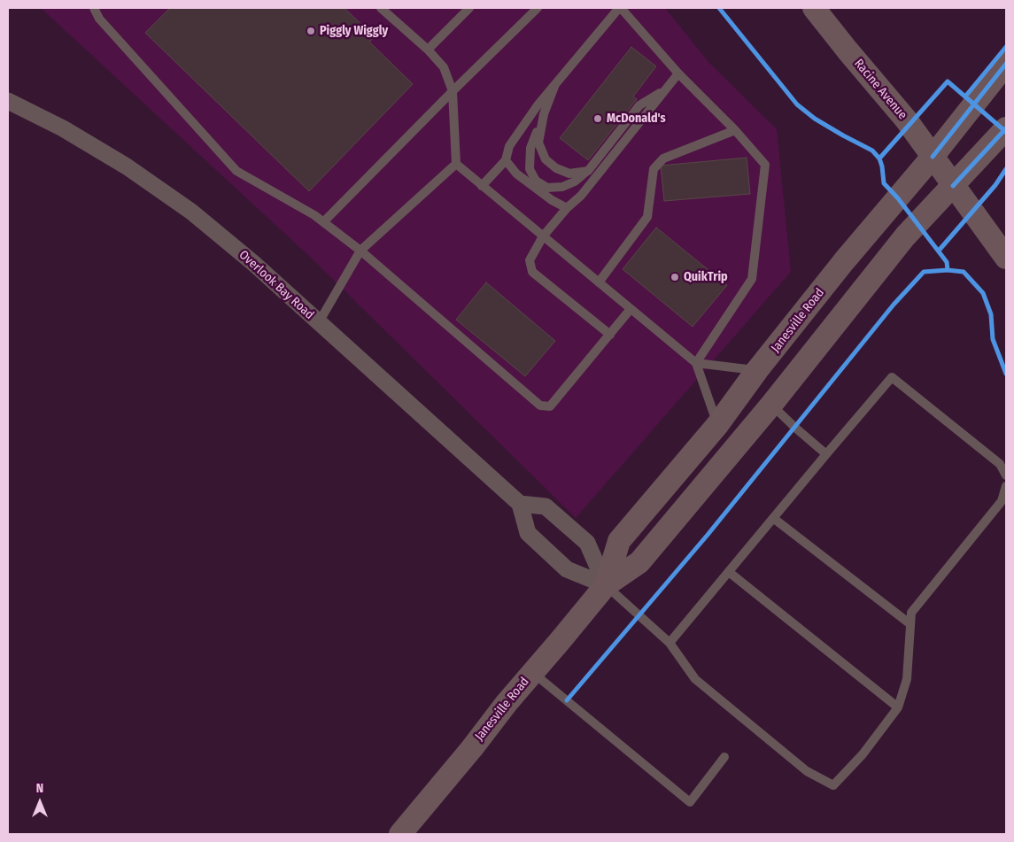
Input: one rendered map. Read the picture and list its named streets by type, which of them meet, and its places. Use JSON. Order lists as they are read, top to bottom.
{
  "streets": {
    "main road": ["Racine Avenue", "Janesville Road"],
    "street": ["Overlook Bay Road"]
  },
  "crossings": [
    ["Racine Avenue", "Janesville Road"]
  ],
  "places": ["Piggly Wiggly", "McDonald's", "QuikTrip"],
  "north": "top"
}
